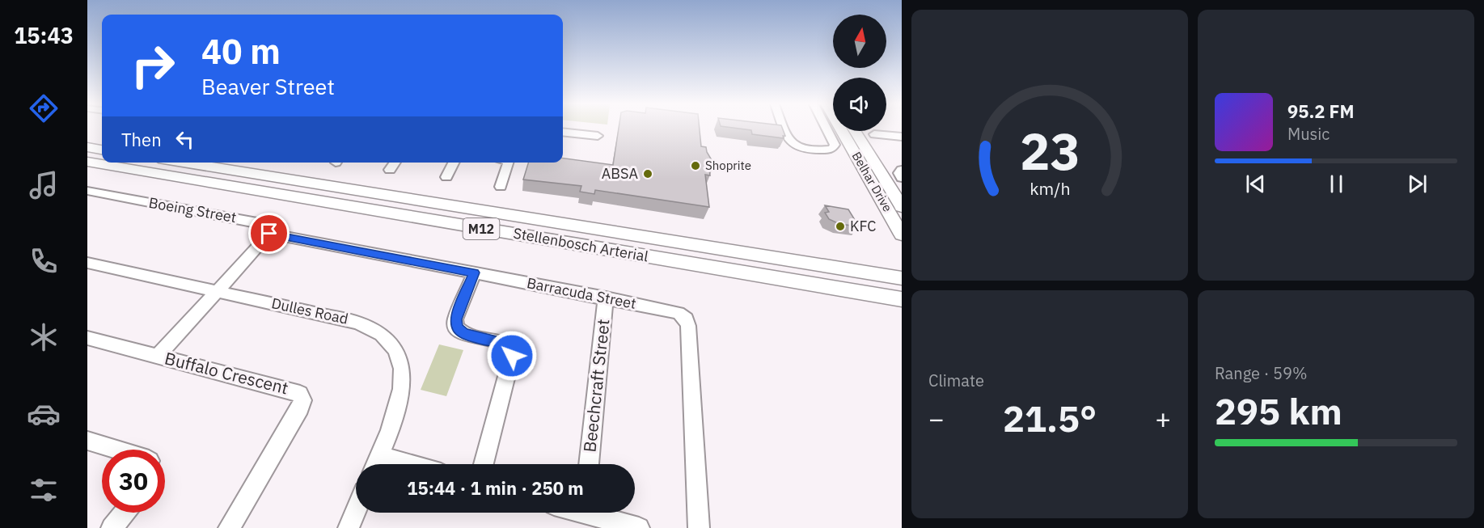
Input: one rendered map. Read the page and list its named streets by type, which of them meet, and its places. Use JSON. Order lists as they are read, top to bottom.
{
  "streets": {
    "main road": ["Belhar Drive", "M12", "Stellenbosch Arterial"],
    "street": [
      "Boeing Street",
      "Barracuda Street",
      "Dulles Road",
      "Buffalo Crescent",
      "Beechcraft Street"
    ]
  },
  "crossings": [
    ["Boeing Street", "Barracuda Street"],
    ["Barracuda Street", "Beechcraft Street"]
  ],
  "places": ["Shoprite", "ABSA", "KFC"],
  "north": "top",
  "page": {
    "tabs": "15:43",
    "turn": ["40 m", "Beaver Street"],
    "song": ["95.2 FM", "Music"],
    "then": "Then",
    "tile": [
      "Climate",
      ["Range · 59%", "295 km"]
    ],
    "heat": ["−", "21.5°", "+"],
    "limit": "30",
    "trip": "15:44 · 1 min · 250 m",
    "gauge": ["23", "km/h"]
  }
}
